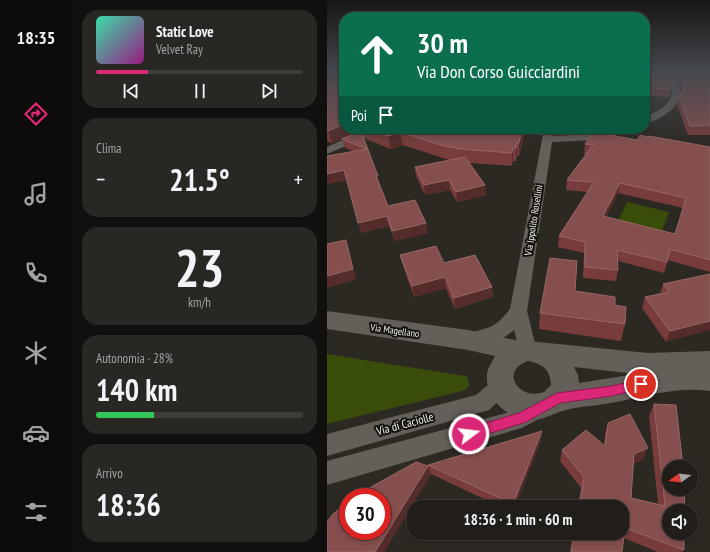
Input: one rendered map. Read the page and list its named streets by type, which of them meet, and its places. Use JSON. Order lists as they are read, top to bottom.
{
  "streets": {
    "main road": ["Via Magellano"],
    "street": ["Via Ippolito Rosellini", "Via di Caciolle"]
  },
  "crossings": [
    ["Via Ippolito Rosellini", "Via Magellano"],
    ["Via Ippolito Rosellini", "Via di Caciolle"],
    ["Via Magellano", "Via di Caciolle"]
  ],
  "north": "left",
  "page": {
    "tabs": "18:35",
    "turn": ["30 m", "Via Don Corso Guicciardini"],
    "song": ["Static Love", "Velvet Ray"],
    "then": "Poi",
    "tile": [
      "Clima",
      ["23", "km/h"],
      ["Autonomia · 28%", "140 km"],
      ["Arrivo", "18:36"]
    ],
    "heat": ["−", "21.5°", "+"],
    "limit": "30",
    "trip": "18:36 · 1 min · 60 m"
  }
}
